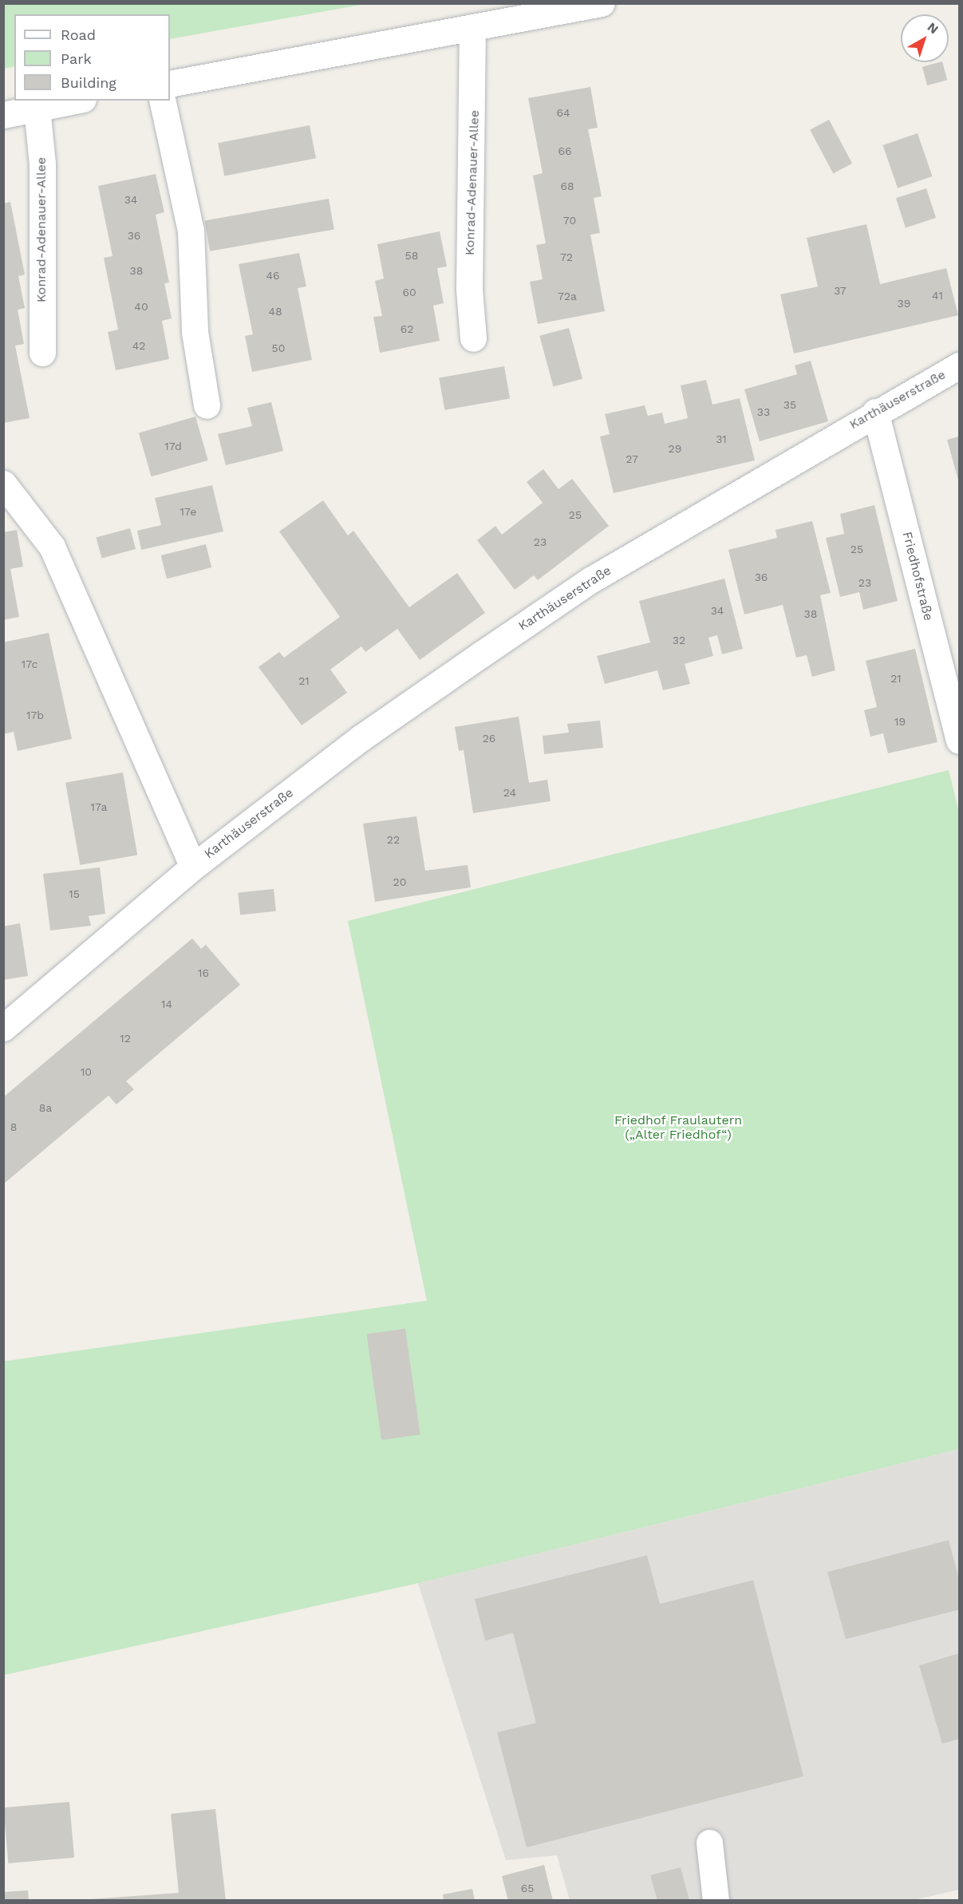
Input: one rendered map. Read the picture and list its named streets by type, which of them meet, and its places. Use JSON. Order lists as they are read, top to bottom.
{
  "streets": {
    "street": ["Konrad-Adenauer-Allee", "Karthäuserstraße", "Friedhofstraße"]
  },
  "crossings": [
    ["Karthäuserstraße", "Friedhofstraße"]
  ],
  "parks": ["Friedhof Fraulautern („Alter Friedhof“)"],
  "house_numbers": [
    "64",
    "66",
    "68",
    "34",
    "70",
    "36",
    "58",
    "72",
    "38",
    "46",
    "37",
    "60",
    "41",
    "72a",
    "39",
    "40",
    "48",
    "62",
    "42",
    "50",
    "35",
    "33",
    "31",
    "17d",
    "29",
    "27",
    "17e",
    "25",
    "23",
    "25",
    "36",
    "23",
    "34",
    "38",
    "32",
    "17c",
    "21",
    "21",
    "17b",
    "19",
    "26",
    "24",
    "17a",
    "22",
    "20",
    "15",
    "16",
    "14",
    "12",
    "10",
    "8a",
    "8",
    "65"
  ],
  "legend": ["Road", "Park", "Building"],
  "north": "top right"
}
